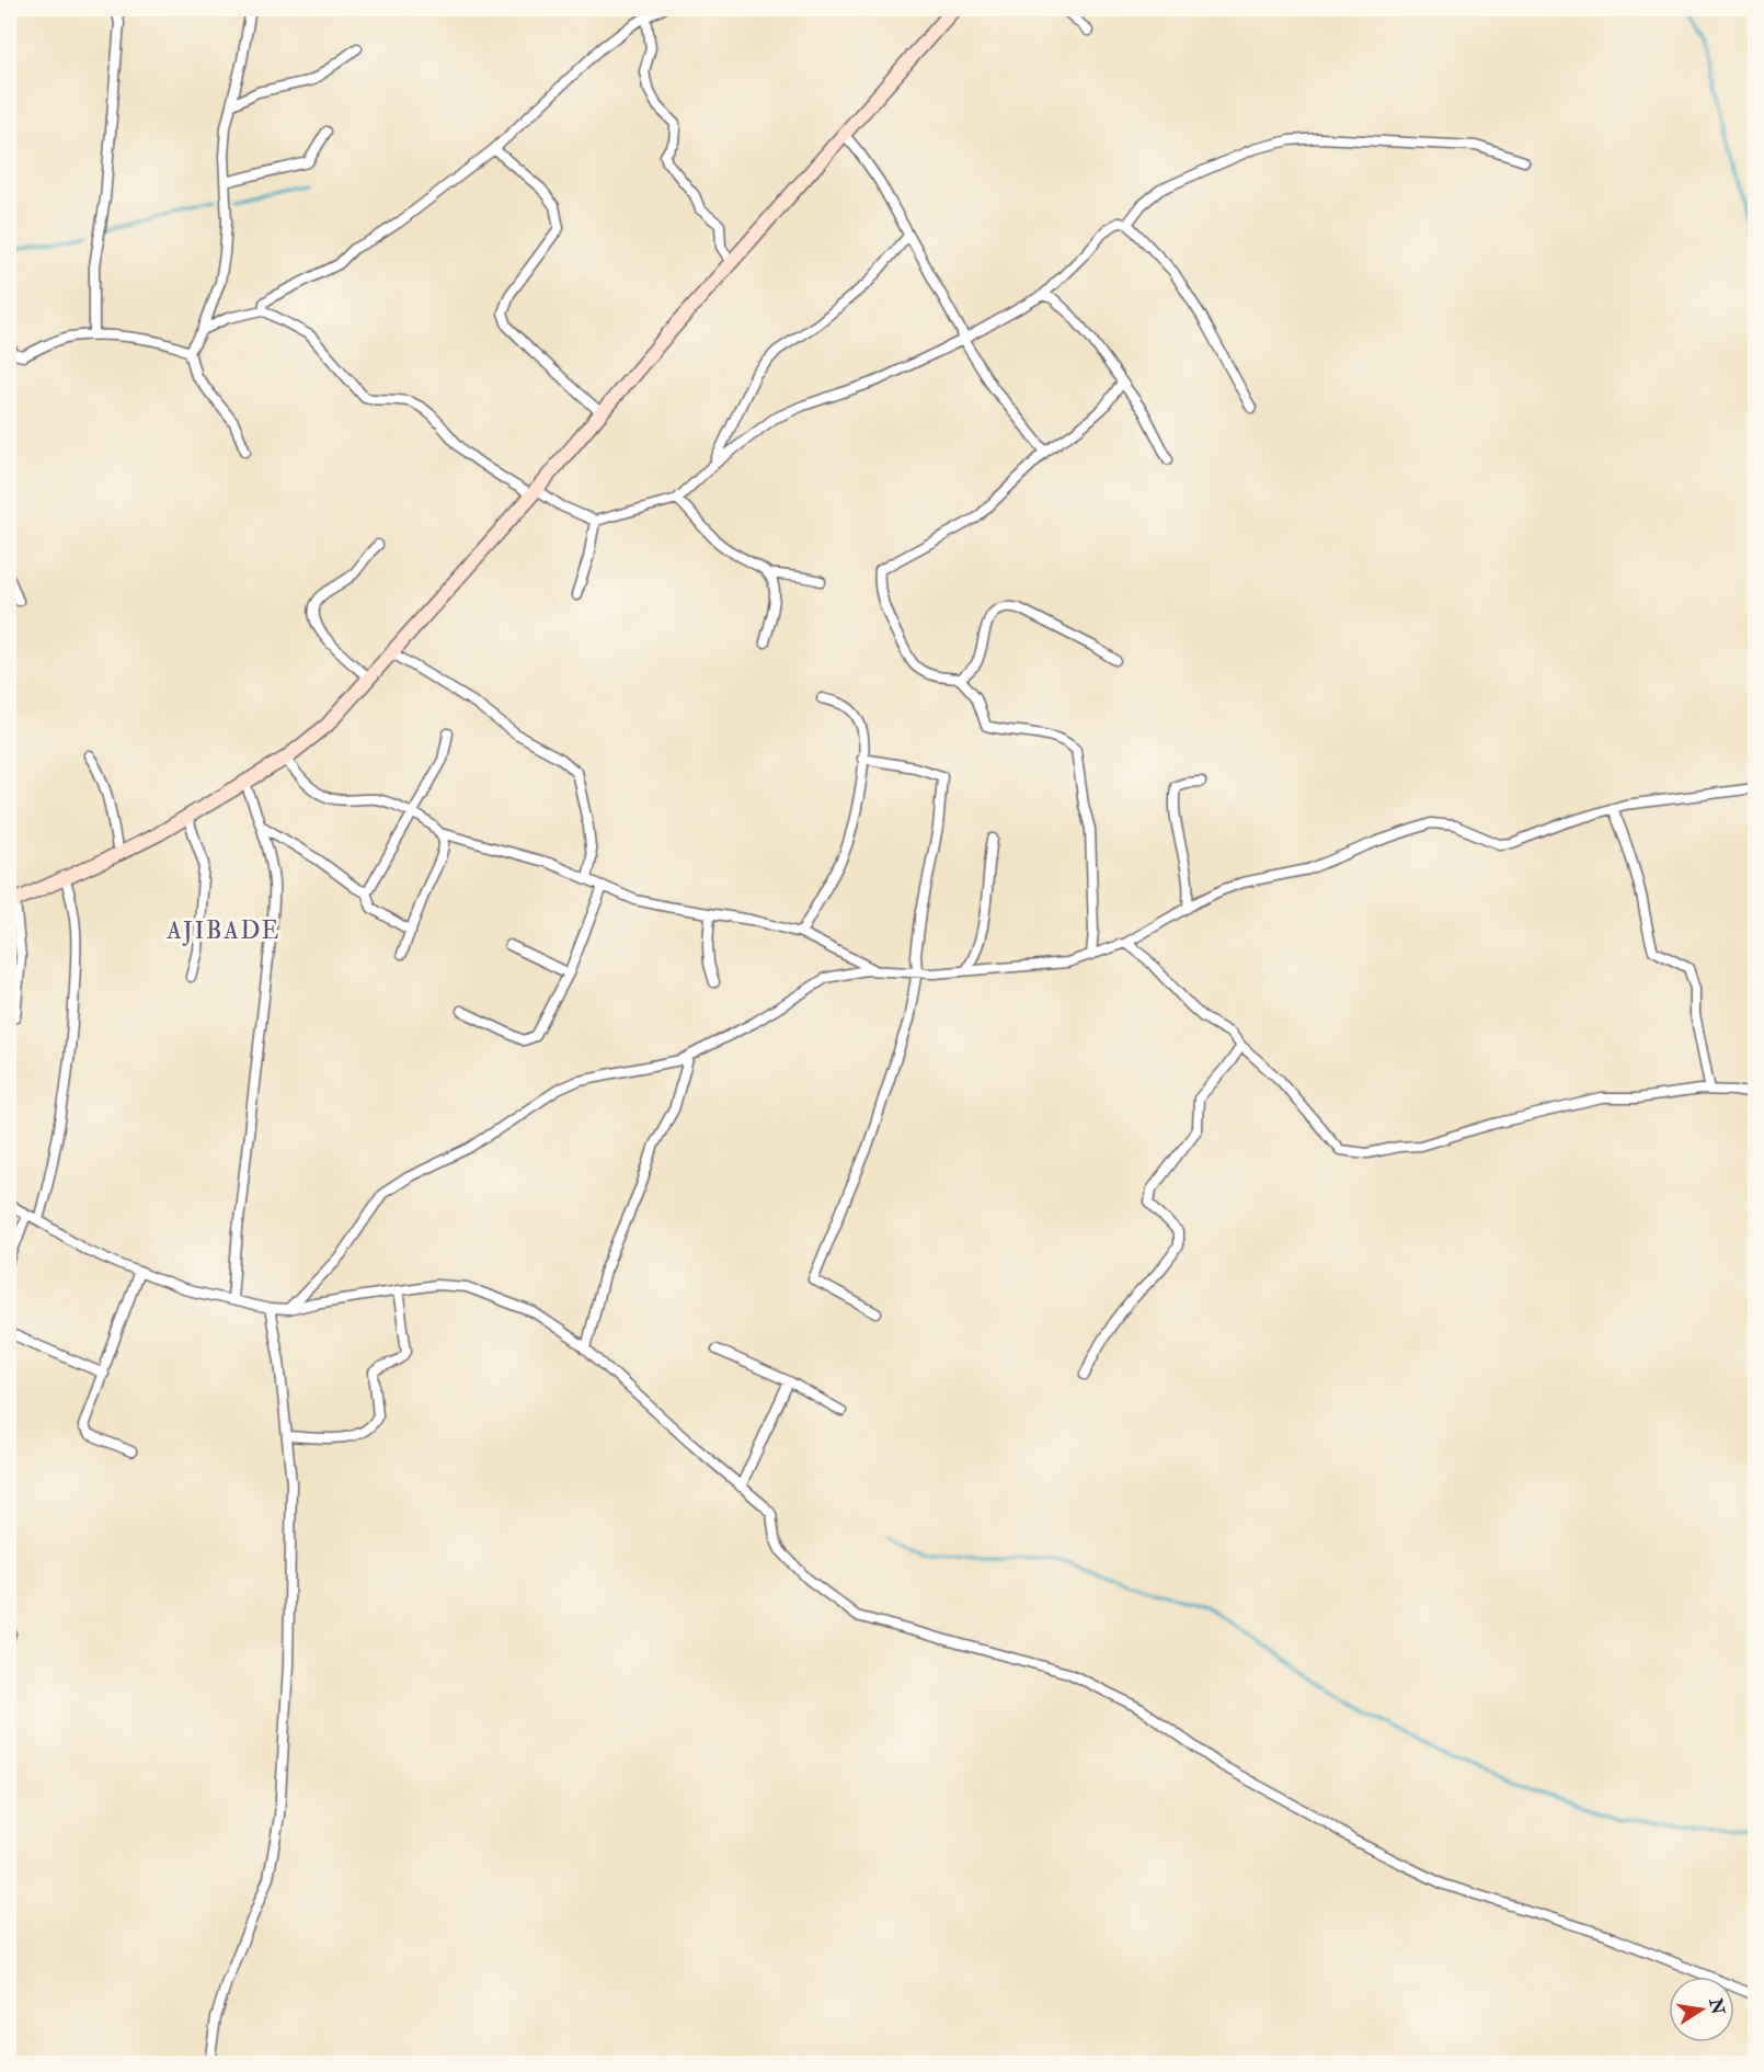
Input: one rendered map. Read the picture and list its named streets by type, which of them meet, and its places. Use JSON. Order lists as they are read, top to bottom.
{
  "districts": ["AJIBADE"],
  "north": "right"
}
